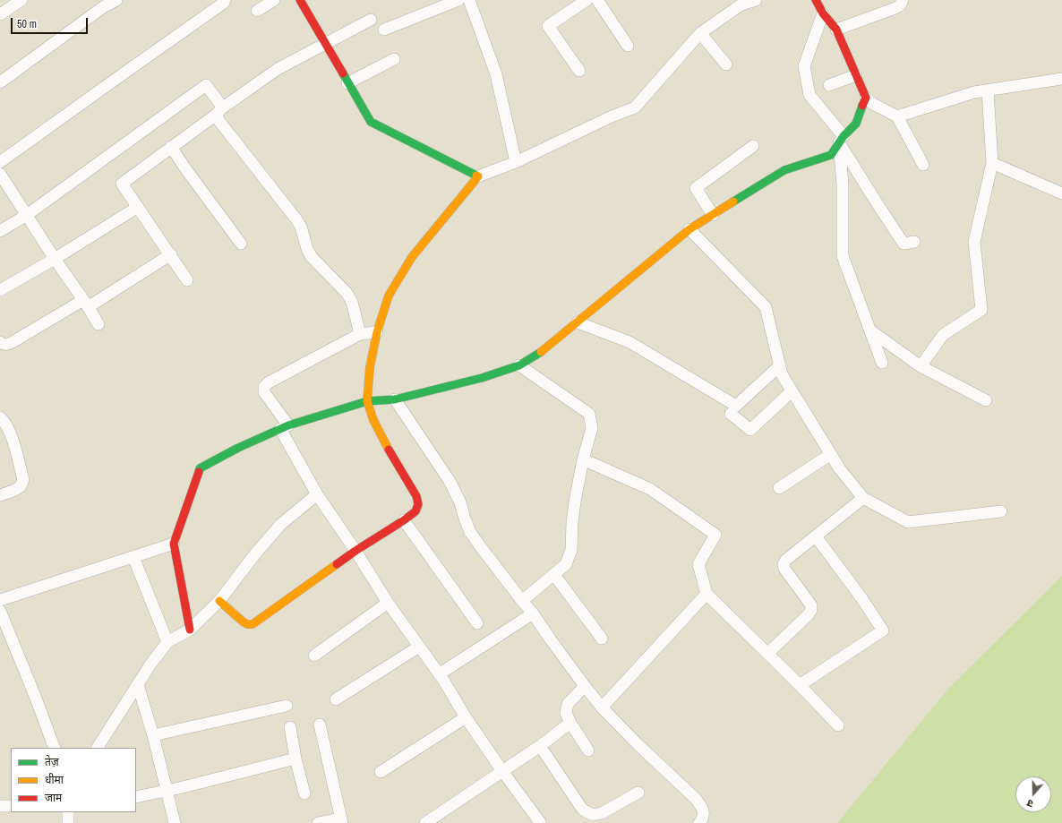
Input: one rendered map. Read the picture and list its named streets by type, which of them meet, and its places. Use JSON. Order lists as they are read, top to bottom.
{
  "legend": ["तेज़", "धीमा", "जाम"],
  "scale_bar": "50 m",
  "north": "bottom"
}
